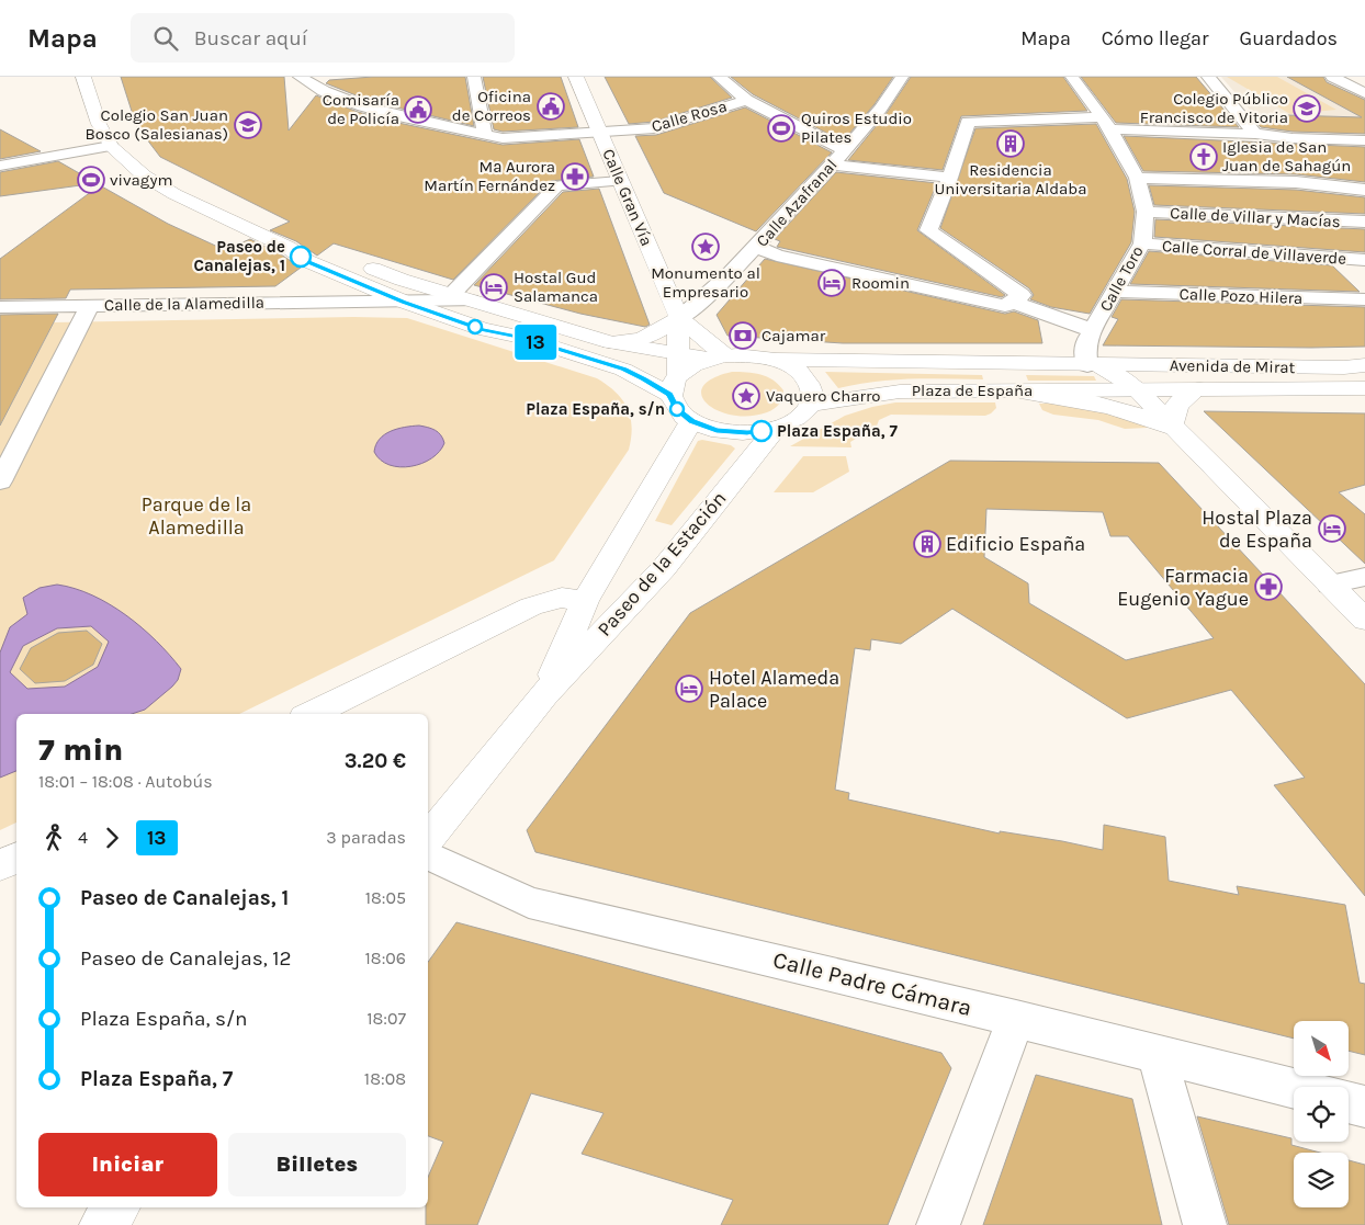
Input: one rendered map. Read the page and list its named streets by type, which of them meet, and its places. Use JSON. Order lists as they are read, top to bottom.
{
  "streets": {
    "main road": [
      "Calle Gran Vía",
      "Avenida de Mirat",
      "Plaza de España",
      "Paseo de la Estación"
    ],
    "street": [
      "Calle Rosa",
      "Calle Azafranal",
      "Calle de Villar y Macías",
      "Calle Corral de Villaverde",
      "Calle Toro",
      "Calle Pozo Hilera",
      "Calle de la Alamedilla",
      "Calle Padre Cámara"
    ]
  },
  "crossings": [
    ["Calle Rosa", "Calle Gran Vía"],
    ["Calle Gran Vía", "Calle Azafranal"],
    ["Calle Gran Vía", "Plaza de España"],
    ["Calle de Villar y Macías", "Calle Toro"],
    ["Calle Corral de Villaverde", "Calle Toro"],
    ["Calle Toro", "Calle Pozo Hilera"],
    ["Calle Toro", "Avenida de Mirat"],
    ["Calle Toro", "Plaza de España"],
    ["Avenida de Mirat", "Plaza de España"]
  ],
  "parks": ["Parque de la Alamedilla"],
  "places": {
    "public building": ["Oficina de Correos", "Comisaría de Policía"],
    "school or university": ["Colegio Público Francisco de Vitoria", "Colegio San Juan Bosco (Salesianas)"],
    "sports": ["Quiros Estudio Pilates", "vivagym"],
    "building": ["Residencia Universitaria Aldaba", "Edificio España"],
    "church": ["Iglesia de San Juan de Sahagún"],
    "pharmacy": ["Mª Aurora Martín Fernández", "Farmacia Eugenio Yague"],
    "place": ["Monumento al Empresario", "Vaquero Charro"],
    "other": ["Paseo de Canalejas, 1", "Plaza España, s/n", "Plaza España, 7"],
    "hotel": [
      "Roomin",
      "Hostal Gud Salamanca",
      "Hostal Plaza de España",
      "Hotel Alameda Palace"
    ],
    "bank": ["Cajamar"]
  },
  "lines": ["bus line 13"],
  "north": "bottom right",
  "page": {
    "header": "Mapa",
    "search": "Buscar aquí",
    "nav": ["Mapa", "Cómo llegar", "Guardados"],
    "on_map": "13",
    "heading": ["7 min", "18:01 – 18:08 · Autobús", "3.20 €"],
    "legs": ["4", "13", "3 paradas"],
    "list": [
      {
        "name": "Paseo de Canalejas, 1",
        "value": "18:05"
      },
      {
        "name": "Paseo de Canalejas, 12",
        "value": "18:06"
      },
      {
        "name": "Plaza España, s/n",
        "value": "18:07"
      },
      {
        "name": "Plaza España, 7",
        "value": "18:08"
      }
    ],
    "buttons": ["Iniciar", "Billetes"]
  }
}
